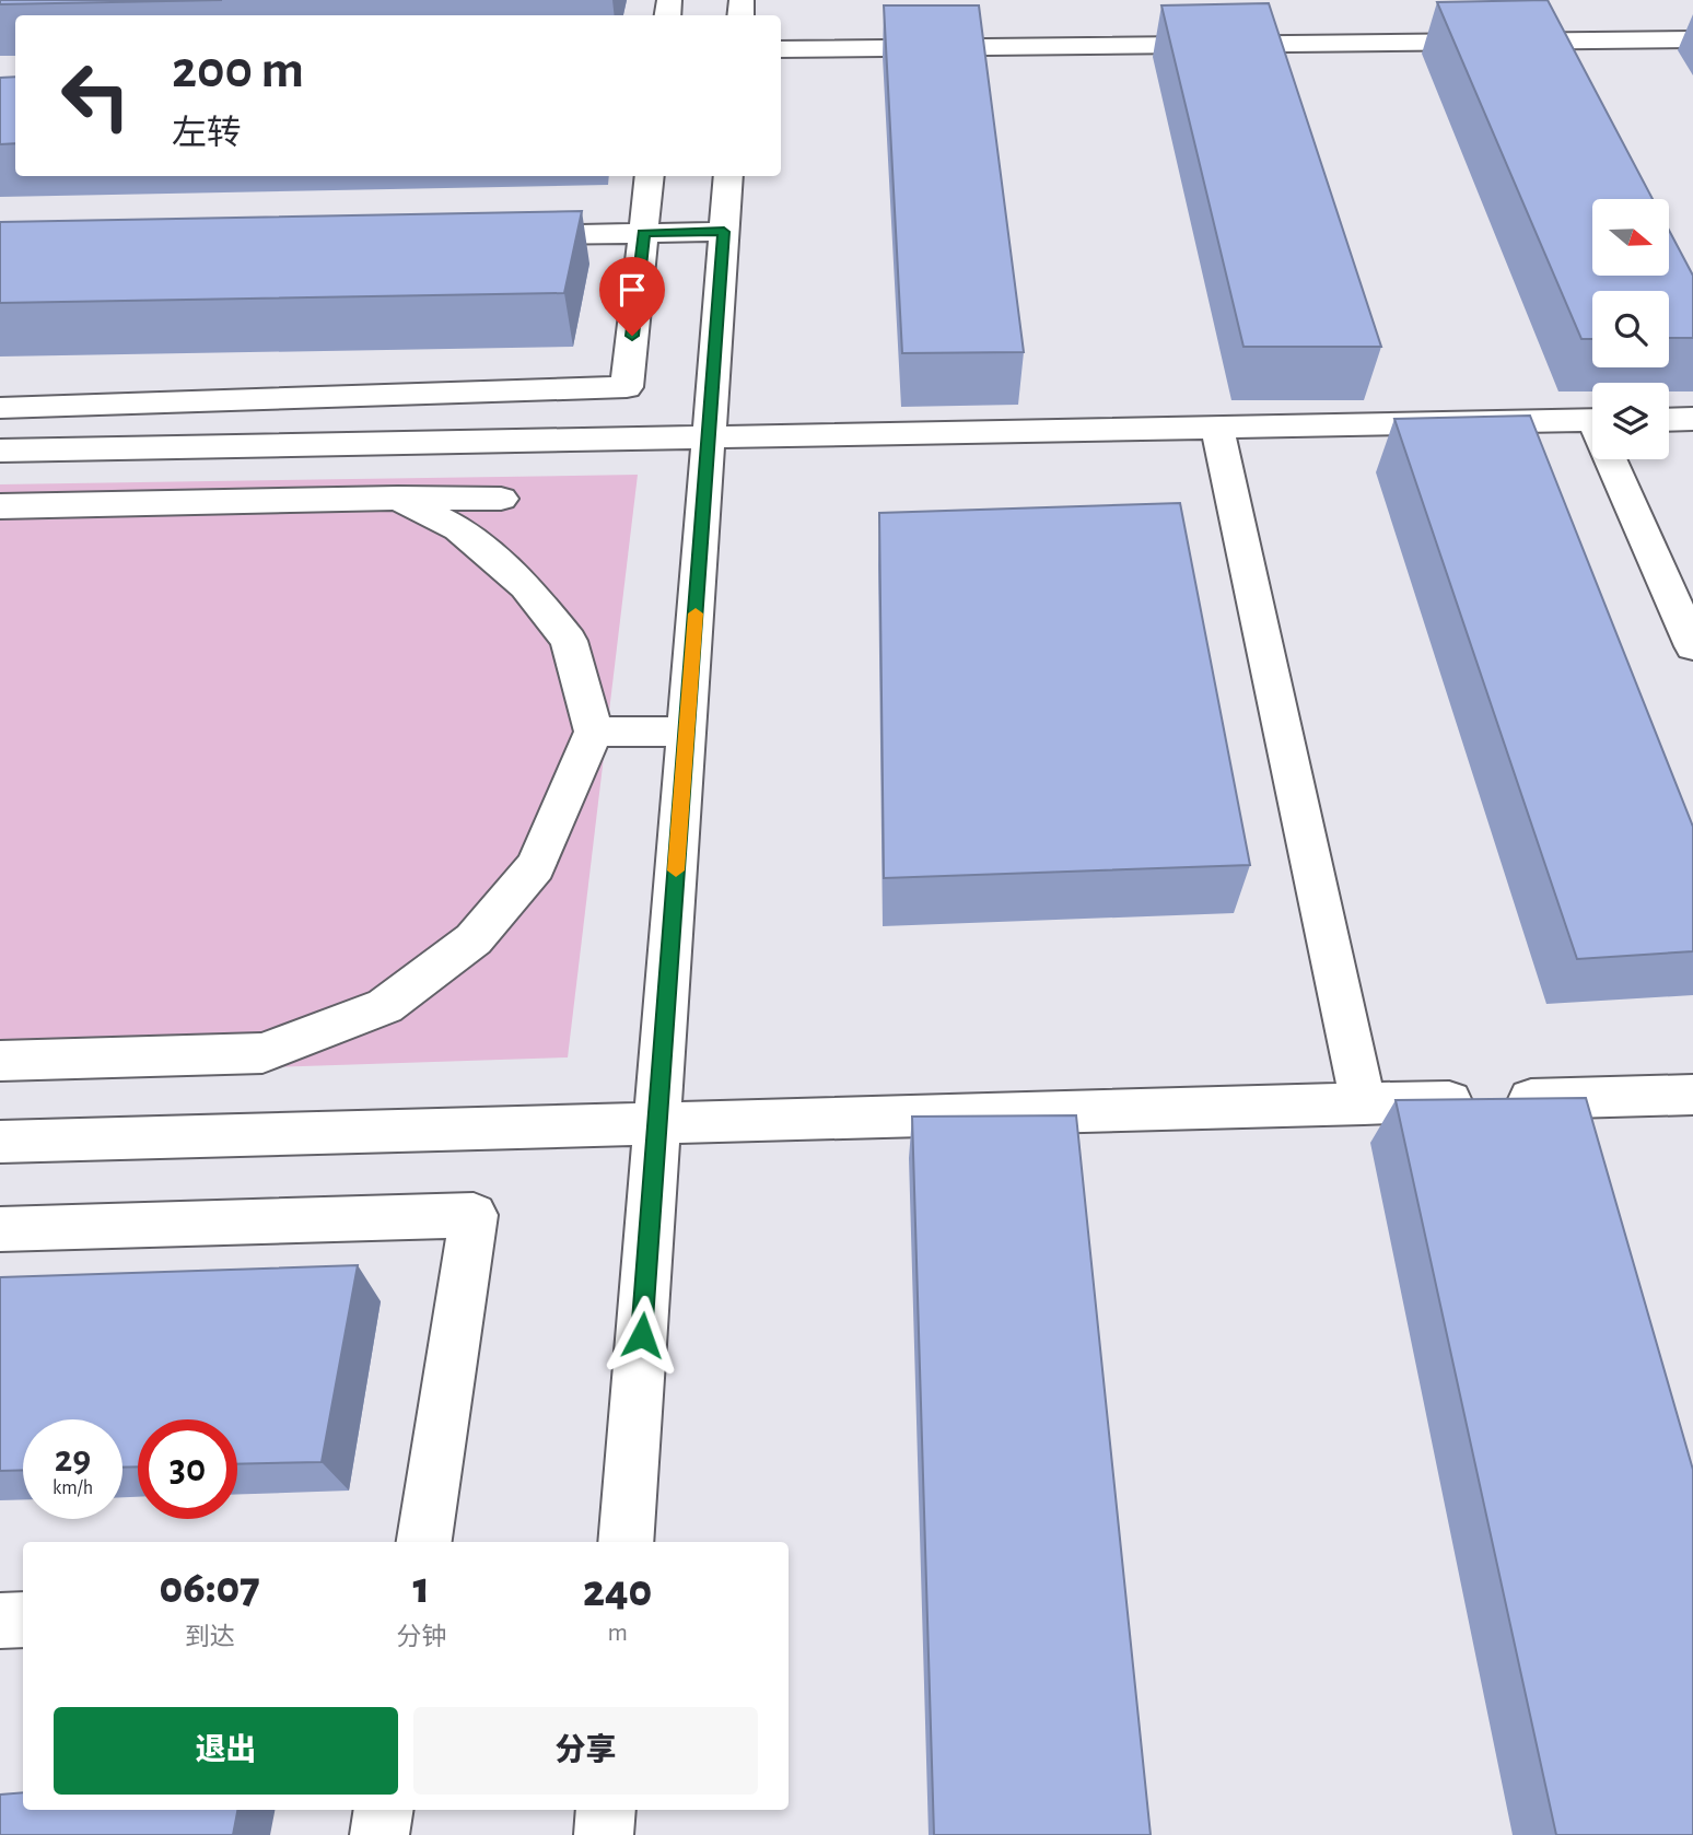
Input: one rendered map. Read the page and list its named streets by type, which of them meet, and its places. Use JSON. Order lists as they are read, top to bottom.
{
  "north": "right",
  "page": {
    "turn": ["200 m", "左转"],
    "speed": "29 km/h",
    "limit": "30",
    "eta": [
      "06:07",
      "到达",
      "1",
      "分钟",
      "240",
      "m"
    ],
    "buttons": ["退出", "分享"]
  }
}
